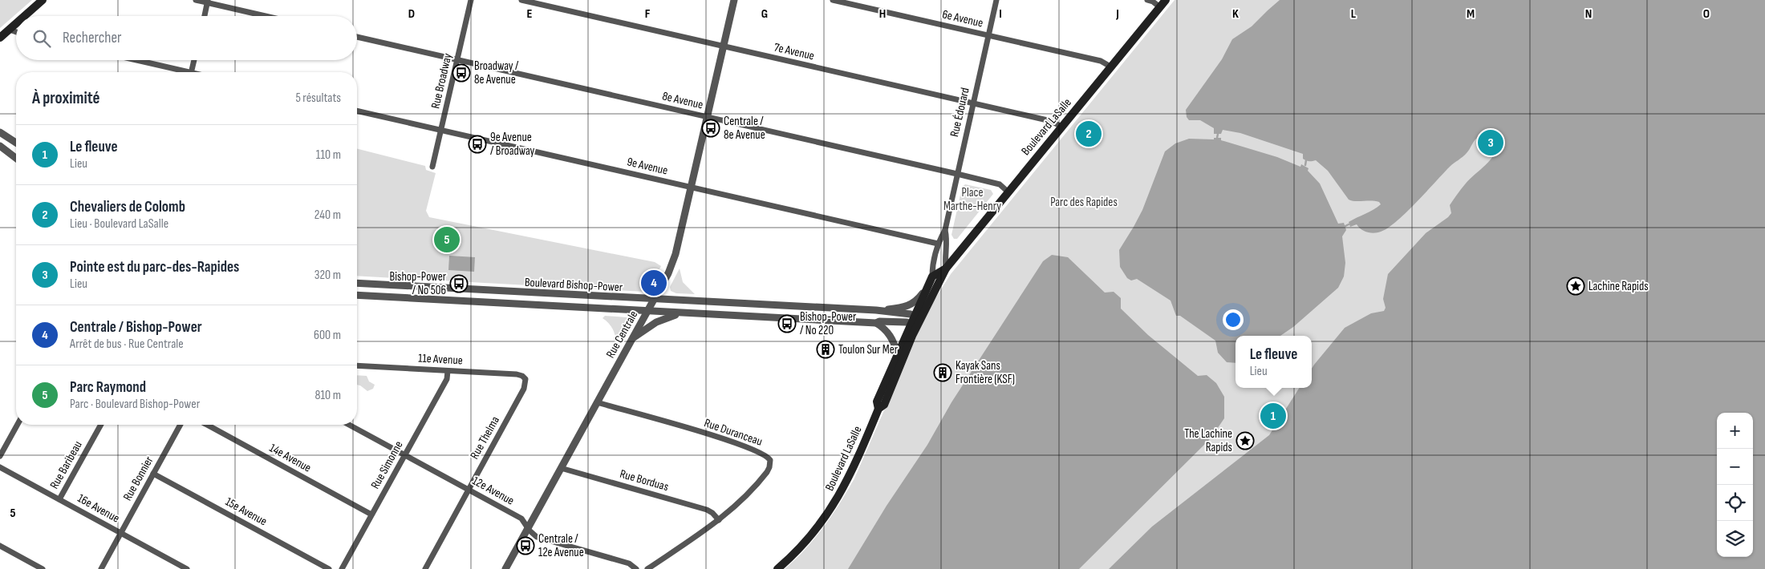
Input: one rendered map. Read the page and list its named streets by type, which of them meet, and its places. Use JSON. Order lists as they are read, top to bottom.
{
  "streets": {
    "main road": ["Boulevard LaSalle"],
    "street": [
      "6e Avenue",
      "7e Avenue",
      "Rue Broadway",
      "8e Avenue",
      "Rue Édouard",
      "9e Avenue",
      "Boulevard Bishop-Power",
      "Rue Centrale",
      "11e Avenue",
      "Rue Duranceau",
      "Rue Thelma",
      "14e Avenue",
      "Rue Baribeau",
      "Rue Simonne",
      "Rue Bonnier",
      "Rue Borduas",
      "12e Avenue",
      "16e Avenue",
      "15e Avenue"
    ]
  },
  "crossings": [
    ["6e Avenue", "Rue Édouard"],
    ["6e Avenue", "Boulevard LaSalle"],
    ["7e Avenue", "Rue Édouard"],
    ["7e Avenue", "Boulevard LaSalle"],
    ["7e Avenue", "Rue Centrale"],
    ["Rue Broadway", "8e Avenue"],
    ["Rue Broadway", "9e Avenue"],
    ["8e Avenue", "Rue Édouard"],
    ["8e Avenue", "Boulevard LaSalle"],
    ["8e Avenue", "Rue Centrale"],
    ["Rue Édouard", "Boulevard LaSalle"],
    ["Rue Édouard", "9e Avenue"],
    ["Boulevard LaSalle", "Boulevard Bishop-Power"],
    ["9e Avenue", "Rue Centrale"],
    ["Boulevard Bishop-Power", "Rue Centrale"],
    ["Rue Centrale", "Rue Duranceau"],
    ["Rue Centrale", "Rue Borduas"],
    ["Rue Centrale", "12e Avenue"],
    ["11e Avenue", "Rue Thelma"],
    ["11e Avenue", "Rue Simonne"],
    ["Rue Duranceau", "Rue Borduas"],
    ["Rue Thelma", "12e Avenue"],
    ["14e Avenue", "Rue Simonne"],
    ["Rue Baribeau", "16e Avenue"],
    ["Rue Simonne", "12e Avenue"],
    ["Rue Bonnier", "16e Avenue"],
    ["Rue Bonnier", "15e Avenue"]
  ],
  "parks": ["Place Marthe-Henry", "Parc des Rapides"],
  "places": {
    "bus stop": [
      "Broadway / 8e Avenue",
      "Centrale / 8e Avenue",
      "9e Avenue / Broadway",
      "Bishop-Power / No 506",
      "Bishop-Power / No 220",
      "Centrale / 12e Avenue"
    ],
    "place": ["Lachine Rapids", "The Lachine Rapids"],
    "building": ["Toulon Sur Mer", "Kayak Sans Frontière (KSF)"]
  },
  "page": {
    "search": "Rechercher",
    "heading": ["À proximité", "5 résultats"],
    "pins": [
      "2",
      "3",
      "5",
      "4",
      "1"
    ],
    "list": [
      {
        "mark": "1",
        "name": "Le fleuve",
        "note": "Lieu",
        "value": "110 m"
      },
      {
        "mark": "2",
        "name": "Chevaliers de Colomb",
        "note": "Lieu · Boulevard LaSalle",
        "value": "240 m"
      },
      {
        "mark": "3",
        "name": "Pointe est du parc-des-Rapides",
        "note": "Lieu",
        "value": "320 m"
      },
      {
        "mark": "4",
        "name": "Centrale / Bishop-Power",
        "note": "Arrêt de bus · Rue Centrale",
        "value": "600 m"
      },
      {
        "mark": "5",
        "name": "Parc Raymond",
        "note": "Parc · Boulevard Bishop-Power",
        "value": "810 m"
      }
    ],
    "popup": ["Le fleuve", "Lieu"],
    "map_buttons": ["+", "−"]
  },
  "grid": {
    "columns": [
      "D",
      "E",
      "F",
      "G",
      "H",
      "I",
      "J",
      "K",
      "L",
      "M",
      "N",
      "O"
    ],
    "rows": ["5"]
  }
}
